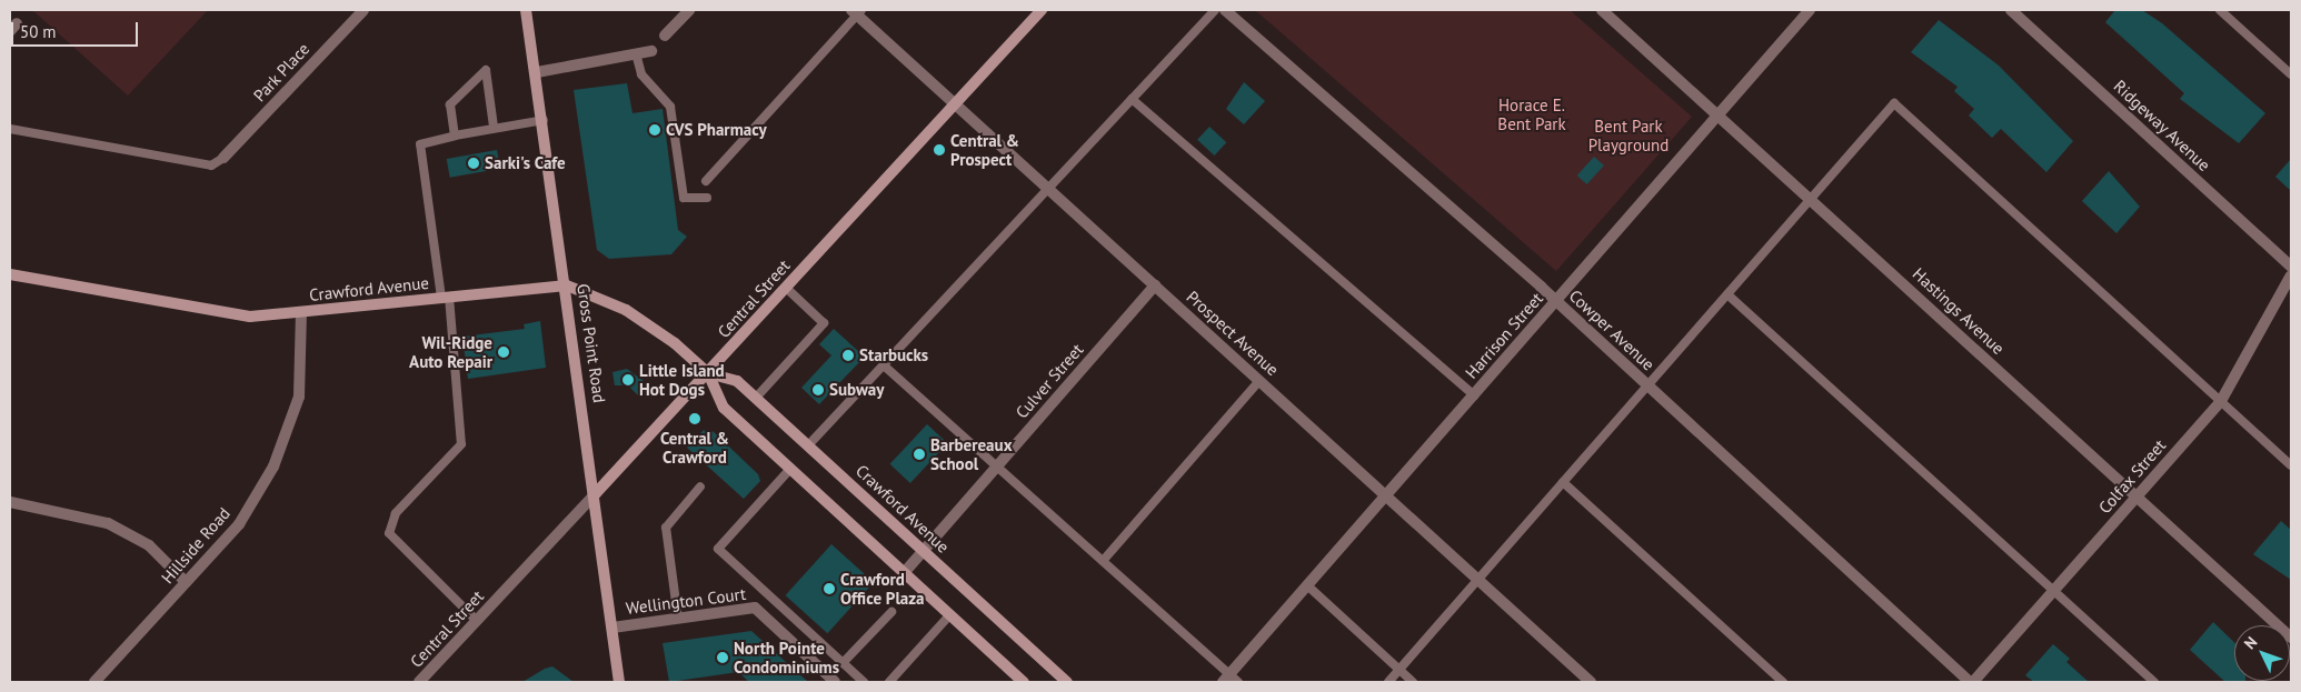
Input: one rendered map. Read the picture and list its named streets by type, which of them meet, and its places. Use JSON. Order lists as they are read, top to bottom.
{
  "streets": {
    "main road": ["Crawford Avenue", "Central Street", "Gross Point Road"],
    "street": [
      "Park Place",
      "Ridgeway Avenue",
      "Hastings Avenue",
      "Cowper Avenue",
      "Prospect Avenue",
      "Harrison Street",
      "Culver Street",
      "Colfax Street",
      "Hillside Road",
      "Wellington Court"
    ]
  },
  "crossings": [
    ["Crawford Avenue", "Central Street"],
    ["Crawford Avenue", "Gross Point Road"],
    ["Crawford Avenue", "Culver Street"],
    ["Crawford Avenue", "Hillside Road"],
    ["Central Street", "Prospect Avenue"],
    ["Central Street", "Gross Point Road"],
    ["Hastings Avenue", "Harrison Street"],
    ["Hastings Avenue", "Colfax Street"],
    ["Cowper Avenue", "Harrison Street"],
    ["Cowper Avenue", "Colfax Street"],
    ["Prospect Avenue", "Harrison Street"],
    ["Prospect Avenue", "Culver Street"],
    ["Gross Point Road", "Wellington Court"]
  ],
  "parks": ["Horace E. Bent Park", "Bent Park Playground"],
  "places": [
    "CVS Pharmacy",
    "Central & Prospect",
    "Sarki's Cafe",
    "Wil-Ridge Auto Repair",
    "Starbucks",
    "Little Island Hot Dogs",
    "Subway",
    "Central & Crawford",
    "Barbereaux School",
    "Crawford Office Plaza",
    "North Pointe Condominiums"
  ],
  "scale_bar": "50 m",
  "north": "top left"
}
